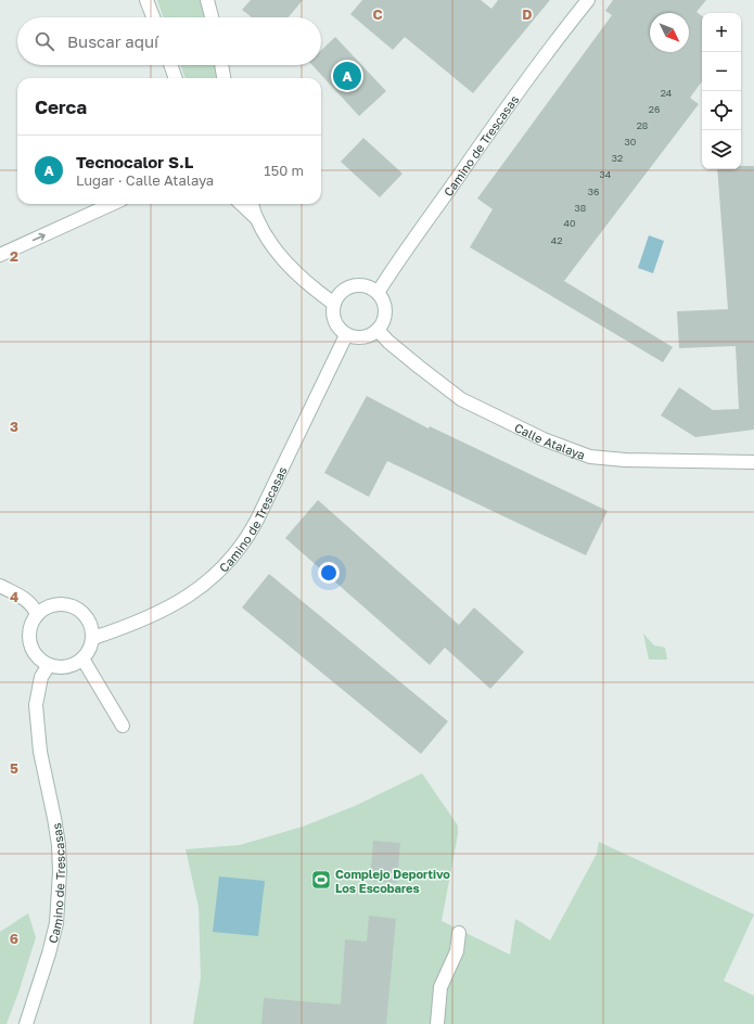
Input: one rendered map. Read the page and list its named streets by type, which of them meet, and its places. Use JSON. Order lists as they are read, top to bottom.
{
  "streets": {
    "street": ["Camino de Trescasas", "Calle Atalaya"]
  },
  "crossings": [
    ["Camino de Trescasas", "Calle Atalaya"]
  ],
  "places": {
    "sports": ["Complejo Deportivo Los Escobares"]
  },
  "house_numbers": [
    "24",
    "26",
    "28",
    "30",
    "32",
    "34",
    "36",
    "38",
    "40",
    "42"
  ],
  "north": "bottom right",
  "page": {
    "map_buttons": ["+", "−"],
    "search": "Buscar aquí",
    "pins": "A",
    "heading": "Cerca",
    "list": [
      {
        "mark": "A",
        "name": "Tecnocalor S.L",
        "note": "Lugar · Calle Atalaya",
        "value": "150 m"
      }
    ]
  },
  "grid": {
    "columns": ["C", "D"],
    "rows": [
      "2",
      "3",
      "4",
      "5",
      "6"
    ]
  }
}
